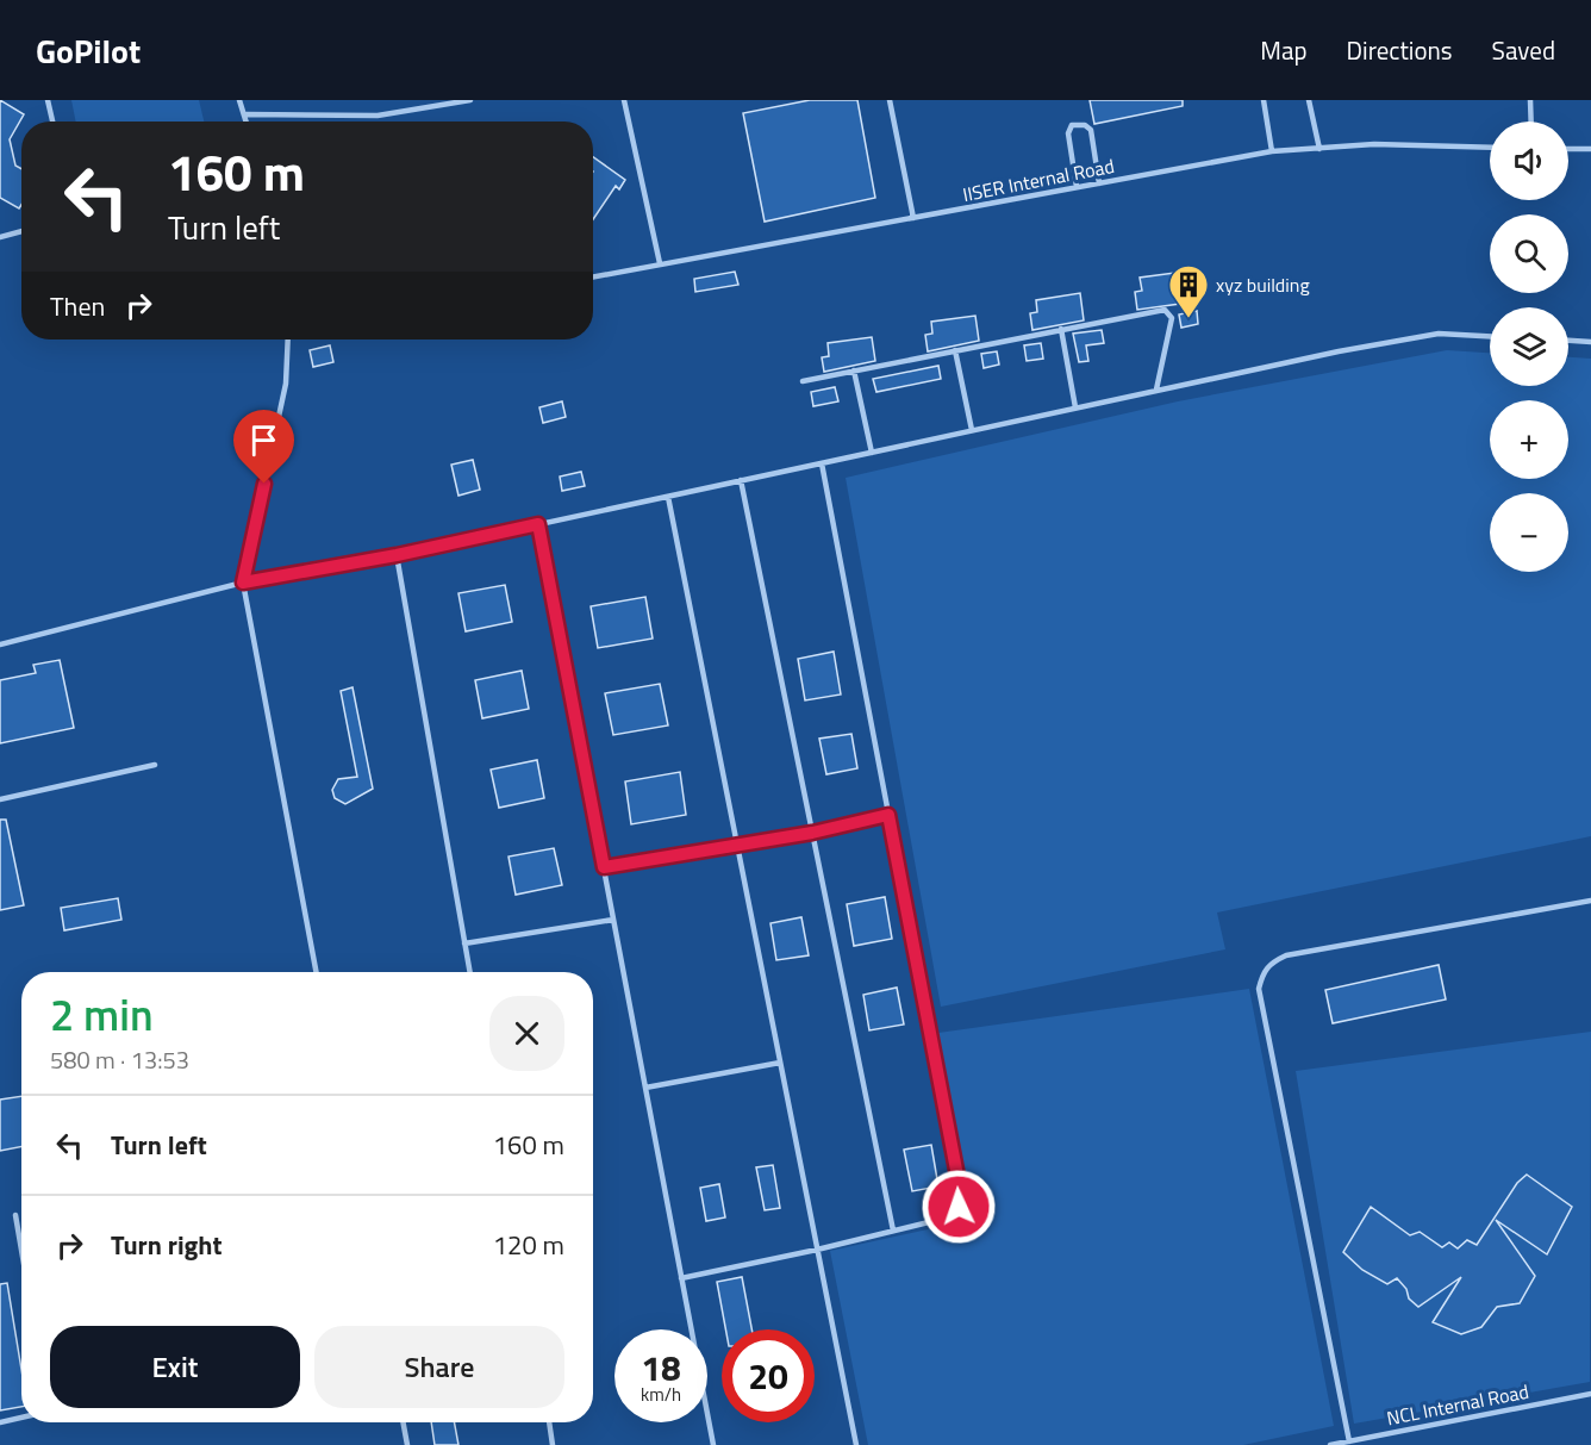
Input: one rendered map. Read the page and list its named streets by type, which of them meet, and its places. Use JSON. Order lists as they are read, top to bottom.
{
  "streets": {
    "lane": ["IISER Internal Road", "NCL Internal Road"]
  },
  "places": {
    "building": ["xyz building"]
  },
  "page": {
    "header": "GoPilot",
    "nav": ["Map", "Directions", "Saved"],
    "map_buttons": ["+", "−"],
    "turn": ["160 m", "Turn left"],
    "then": "Then",
    "heading": ["2 min", "580 m · 13:53"],
    "list": [
      {
        "name": "Turn left",
        "value": "160 m"
      },
      {
        "name": "Turn right",
        "value": "120 m"
      }
    ],
    "buttons": ["Exit", "Share"],
    "speed": "18 km/h",
    "limit": "20"
  }
}
